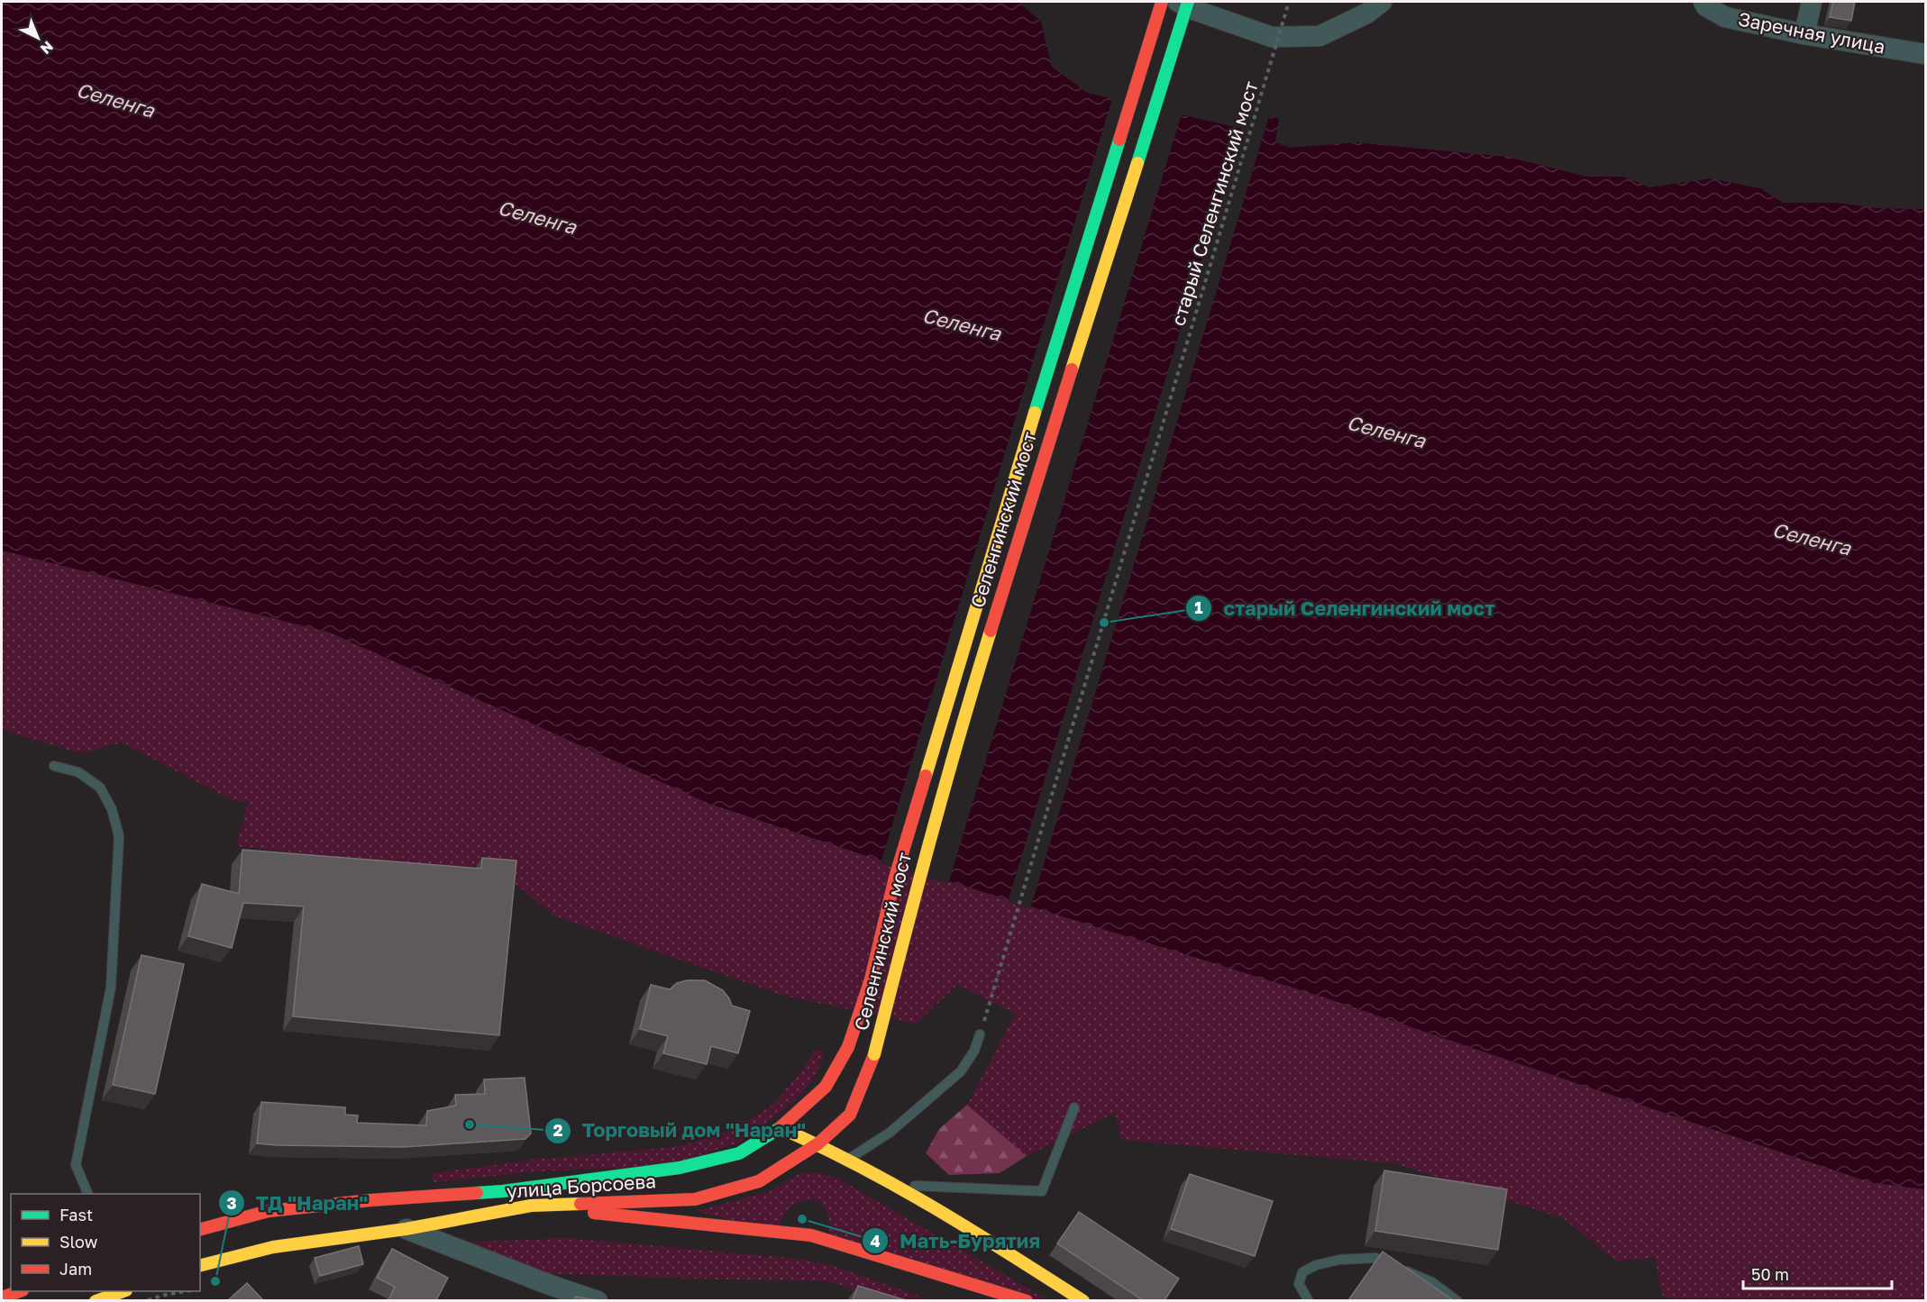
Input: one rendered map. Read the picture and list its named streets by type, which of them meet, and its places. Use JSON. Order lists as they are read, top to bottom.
{
  "streets": {
    "main road": ["Селенгинский мост", "улица Борсоева"],
    "street": ["Заречная улица"],
    "path": ["старый Селенгинский мост"]
  },
  "crossings": [
    ["Селенгинский мост", "улица Борсоева"]
  ],
  "water": ["Селенга"],
  "places": [
    "старый Селенгинский мост",
    "Торговый дом \"Наран\"",
    "Мать-Бурятия",
    "ТД \"Наран\""
  ],
  "legend": ["Fast", "Slow", "Jam"],
  "scale_bar": "50 m",
  "north": "bottom right"
}
